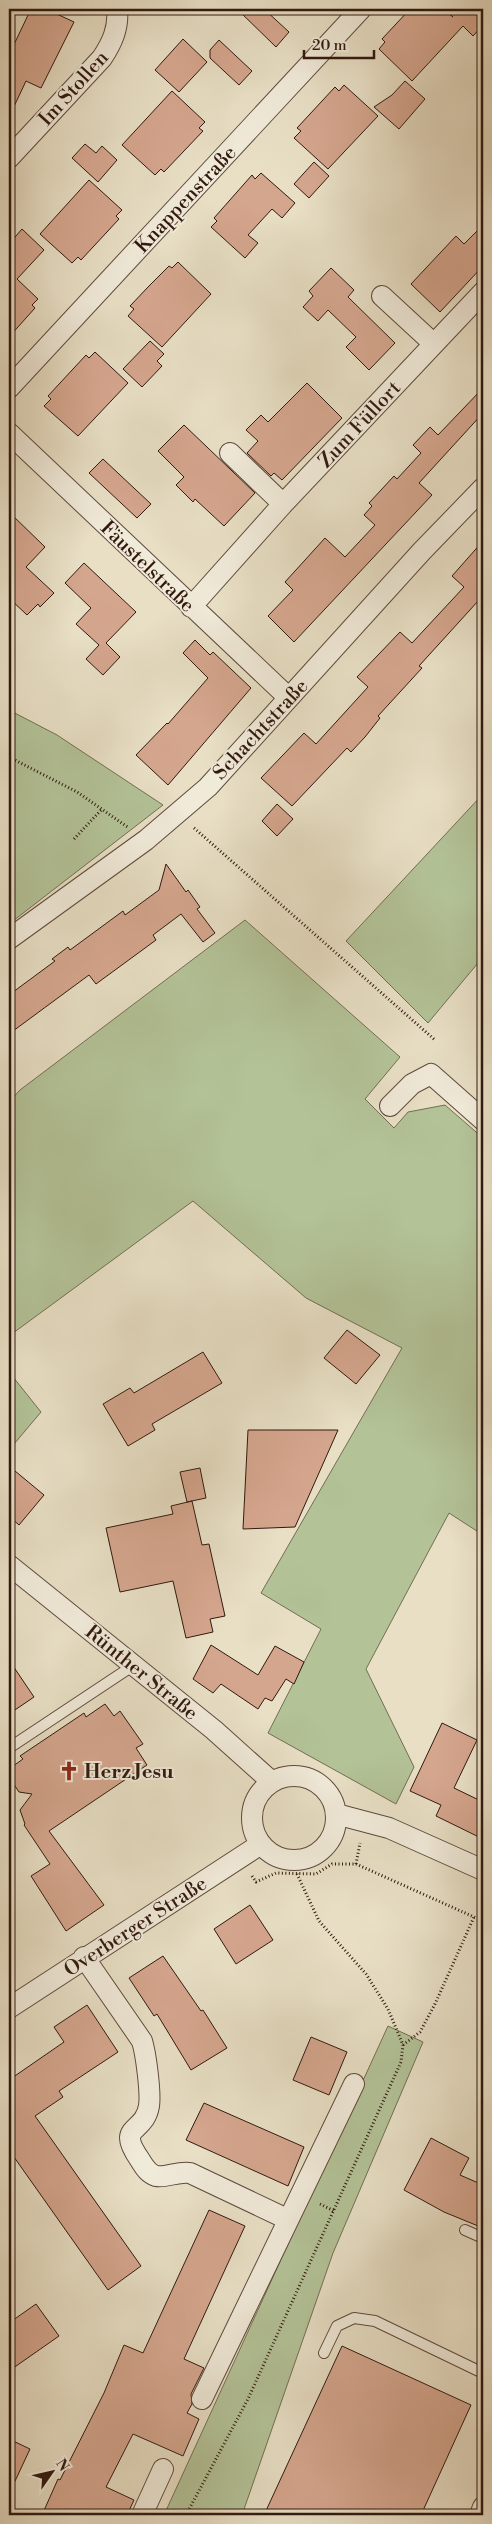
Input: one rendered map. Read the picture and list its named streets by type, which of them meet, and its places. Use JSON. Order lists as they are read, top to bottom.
{
  "streets": {
    "street": [
      "Im Stollen",
      "Knappenstraße",
      "Zum Füllort",
      "Fäustelstraße",
      "Schachtstraße",
      "Rünther Straße",
      "Overberger Straße"
    ]
  },
  "crossings": [
    ["Zum Füllort", "Fäustelstraße"],
    ["Fäustelstraße", "Schachtstraße"],
    ["Rünther Straße", "Overberger Straße"]
  ],
  "places": {
    "church": ["Herz Jesu"]
  },
  "scale_bar": "20 m",
  "north": "top right"
}
